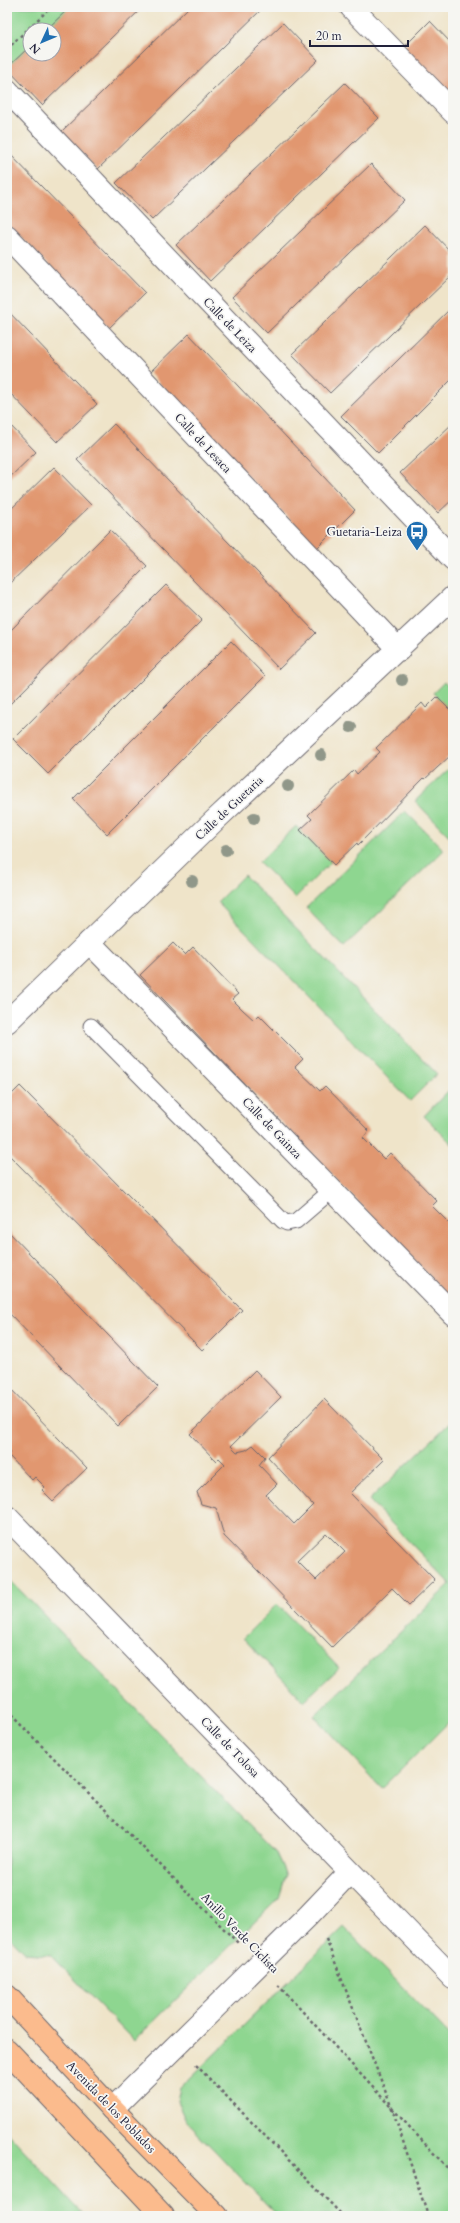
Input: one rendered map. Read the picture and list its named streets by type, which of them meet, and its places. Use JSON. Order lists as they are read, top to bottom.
{
  "streets": {
    "main road": ["Avenida de los Poblados"],
    "street": [
      "Calle de Leiza",
      "Calle de Lesaca",
      "Calle de Guetaria",
      "Calle de Gainza",
      "Calle de Tolosa"
    ],
    "path": ["Anillo Verde Ciclista"]
  },
  "crossings": [
    ["Calle de Lesaca", "Calle de Guetaria"],
    ["Calle de Guetaria", "Calle de Gainza"]
  ],
  "places": {
    "bus stop": ["Guetaria-Leiza"]
  },
  "scale_bar": "20 m",
  "north": "bottom left"
}
